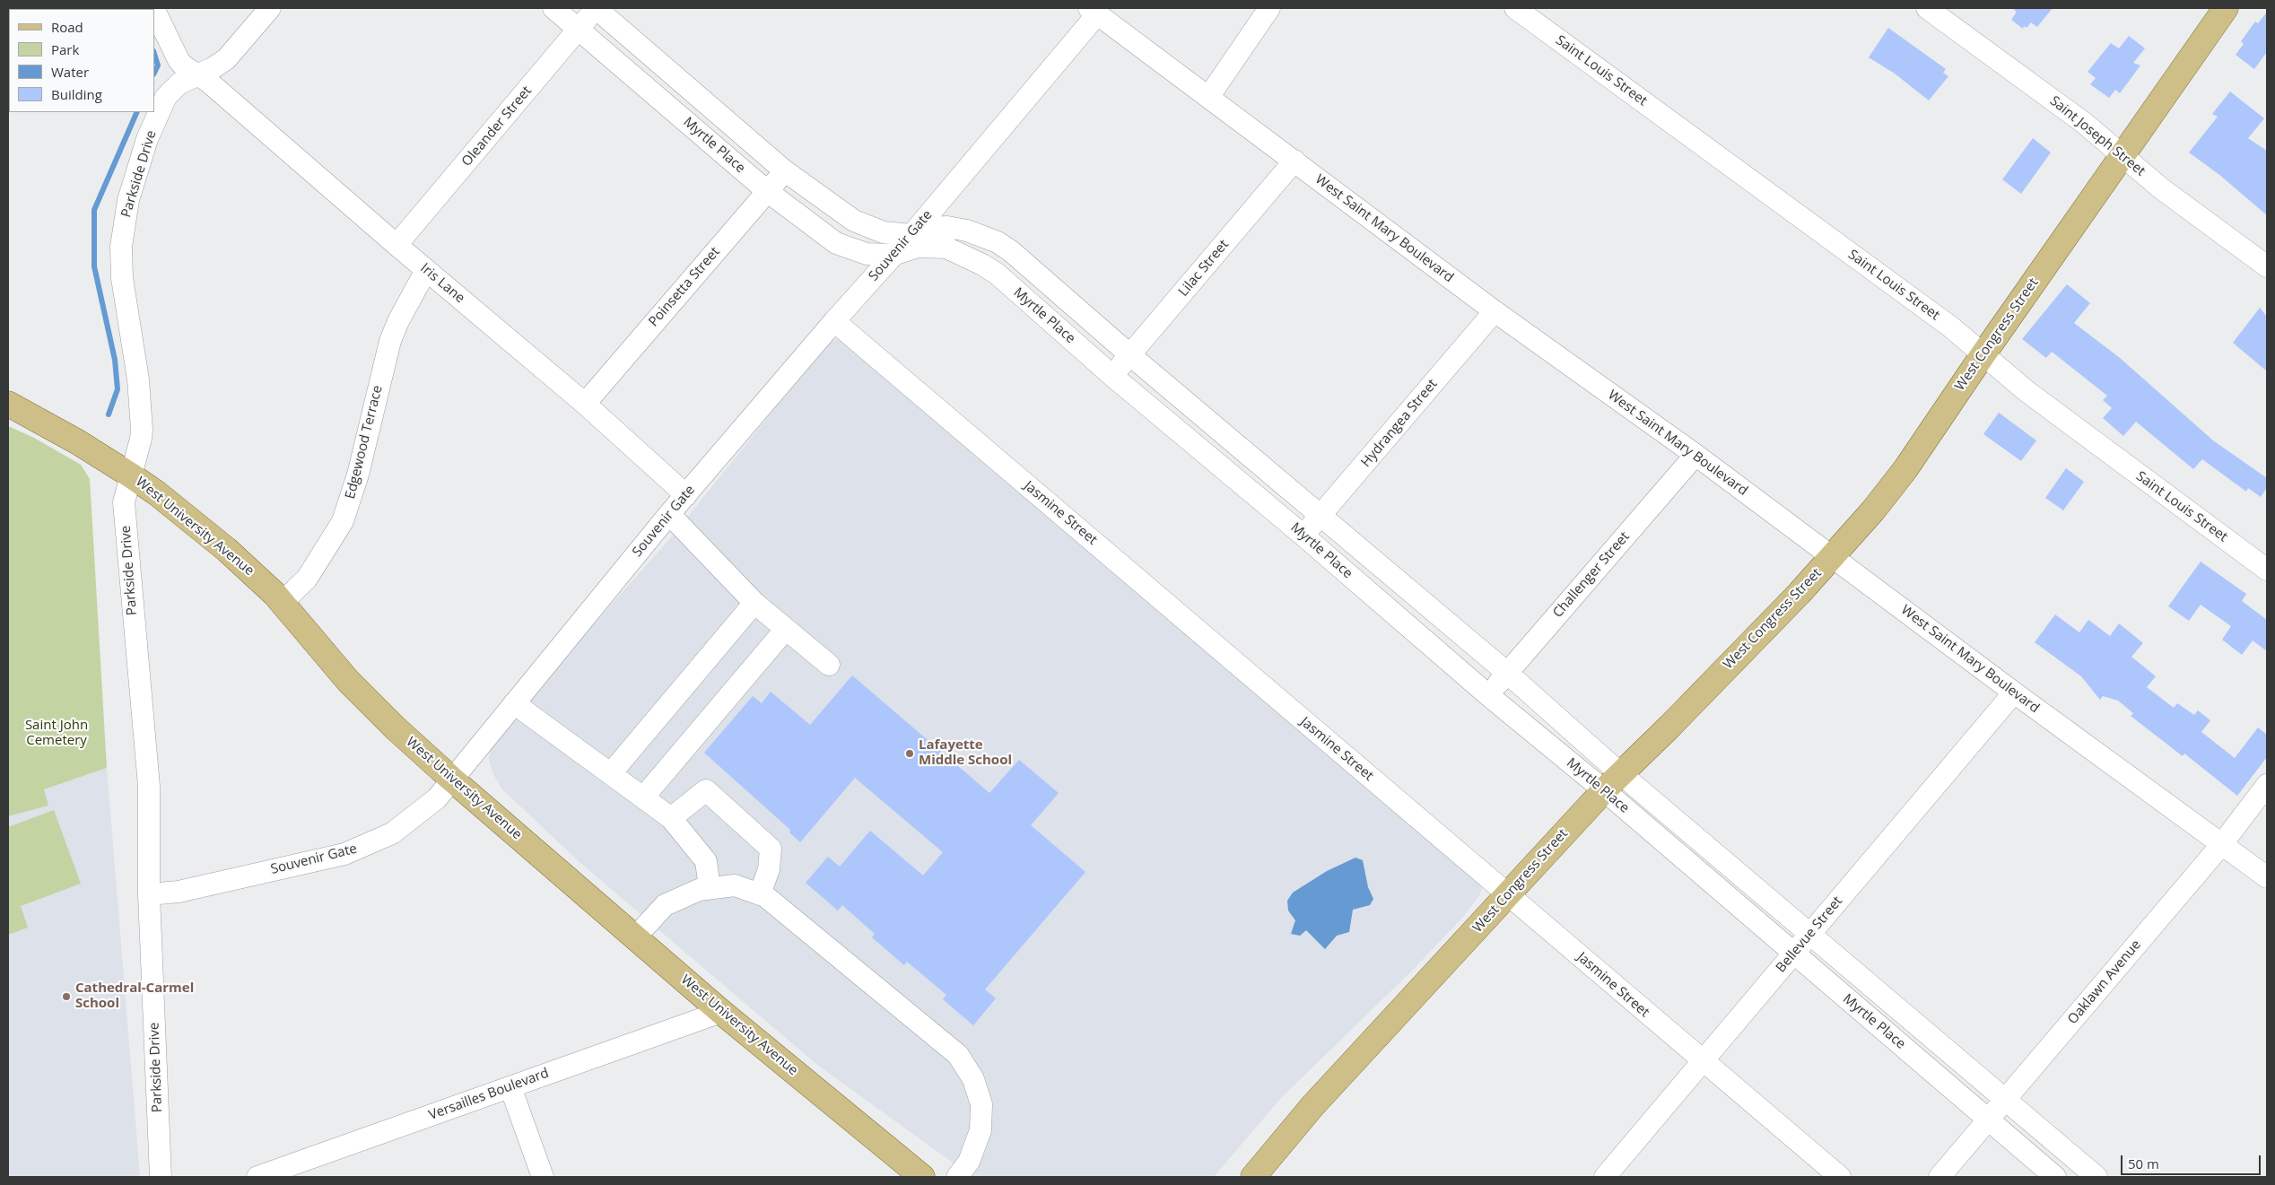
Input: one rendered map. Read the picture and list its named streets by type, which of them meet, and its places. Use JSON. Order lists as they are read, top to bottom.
{
  "streets": {
    "main road": ["West Congress Street", "West University Avenue"],
    "street": [
      "Saint Louis Street",
      "Oleander Street",
      "Saint Joseph Street",
      "Myrtle Place",
      "Parkside Drive",
      "West Saint Mary Boulevard",
      "Souvenir Gate",
      "Lilac Street",
      "Iris Lane",
      "Poinsetta Street",
      "Hydrangea Street",
      "Edgewood Terrace",
      "Jasmine Street",
      "Challenger Street",
      "Bellevue Street",
      "Oaklawn Avenue",
      "Versailles Boulevard"
    ]
  },
  "crossings": [
    ["Saint Louis Street", "West Congress Street"],
    ["Oleander Street", "Myrtle Place"],
    ["Oleander Street", "Iris Lane"],
    ["Saint Joseph Street", "West Congress Street"],
    ["Myrtle Place", "Souvenir Gate"],
    ["Myrtle Place", "Lilac Street"],
    ["Myrtle Place", "Poinsetta Street"],
    ["Myrtle Place", "West Congress Street"],
    ["Myrtle Place", "Hydrangea Street"],
    ["Myrtle Place", "Challenger Street"],
    ["Myrtle Place", "Bellevue Street"],
    ["Myrtle Place", "Oaklawn Avenue"],
    ["Parkside Drive", "Souvenir Gate"],
    ["Parkside Drive", "Iris Lane"],
    ["Parkside Drive", "West University Avenue"],
    ["West Saint Mary Boulevard", "Souvenir Gate"],
    ["West Saint Mary Boulevard", "Lilac Street"],
    ["West Saint Mary Boulevard", "West Congress Street"],
    ["West Saint Mary Boulevard", "Hydrangea Street"],
    ["West Saint Mary Boulevard", "Challenger Street"],
    ["West Saint Mary Boulevard", "Bellevue Street"],
    ["West Saint Mary Boulevard", "Oaklawn Avenue"],
    ["Souvenir Gate", "Iris Lane"],
    ["Souvenir Gate", "Jasmine Street"],
    ["Souvenir Gate", "West University Avenue"],
    ["Iris Lane", "Poinsetta Street"],
    ["Iris Lane", "Edgewood Terrace"],
    ["West Congress Street", "Jasmine Street"],
    ["Edgewood Terrace", "West University Avenue"],
    ["Jasmine Street", "Bellevue Street"],
    ["West University Avenue", "Versailles Boulevard"]
  ],
  "parks": ["Saint John Cemetery"],
  "places": ["Lafayette Middle School", "Cathedral-Carmel School"],
  "legend": [
    "Road",
    "Park",
    "Water",
    "Building"
  ],
  "scale_bar": "50 m"
}
